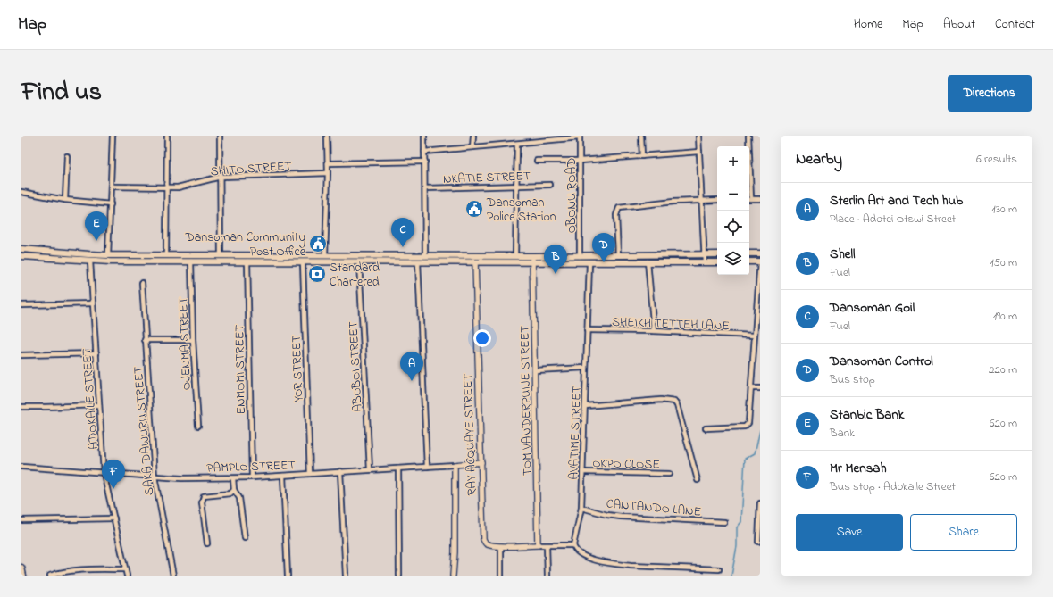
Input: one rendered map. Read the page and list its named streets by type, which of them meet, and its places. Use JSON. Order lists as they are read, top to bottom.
{
  "streets": {
    "street": [
      "SHITO STREET",
      "NKATIE STREET",
      "OBONU ROAD",
      "SHEIKH TETTEH LANE",
      "OJENMA STREET",
      "ABOBOI STREET",
      "YOR STREET",
      "ENMOMI STREET",
      "ADOKAILE STREET",
      "TOM VANDERPUIJE STREET",
      "SAKA DAWURU STREET",
      "AVATIME STREET",
      "RAY ACQUAYE STREET",
      "OKPO CLOSE",
      "PAMPLO STREET",
      "CANTANDO LANE"
    ]
  },
  "crossings": [
    ["SHEIKH TETTEH LANE", "AVATIME STREET"],
    ["ABOBOI STREET", "PAMPLO STREET"],
    ["YOR STREET", "PAMPLO STREET"],
    ["ENMOMI STREET", "PAMPLO STREET"],
    ["ADOKAILE STREET", "PAMPLO STREET"],
    ["TOM VANDERPUIJE STREET", "RAY ACQUAYE STREET"],
    ["SAKA DAWURU STREET", "PAMPLO STREET"],
    ["AVATIME STREET", "OKPO CLOSE"],
    ["AVATIME STREET", "CANTANDO LANE"],
    ["RAY ACQUAYE STREET", "PAMPLO STREET"]
  ],
  "places": {
    "public building": ["Dansoman Police Station", "Dansoman Community Post Office"],
    "bank": ["Standard Chartered"]
  },
  "page": {
    "header": "Map",
    "nav": [
      "Home",
      "Map",
      "About",
      "Contact"
    ],
    "title": "Find us",
    "buttons": [
      "Directions",
      ["Save", "Share"]
    ],
    "heading": ["Nearby", "6 results"],
    "map_buttons": ["+", "−"],
    "list": [
      {
        "mark": "A",
        "name": "Sterlin Art and Tech hub",
        "note": "Place · Adotei Otswi Street",
        "value": "130 m"
      },
      {
        "mark": "B",
        "name": "Shell",
        "note": "Fuel",
        "value": "150 m"
      },
      {
        "mark": "C",
        "name": "Dansoman Goil",
        "note": "Fuel",
        "value": "190 m"
      },
      {
        "mark": "D",
        "name": "Dansoman Control",
        "note": "Bus stop",
        "value": "220 m"
      },
      {
        "mark": "E",
        "name": "Stanbic Bank",
        "note": "Bank",
        "value": "620 m"
      },
      {
        "mark": "F",
        "name": "Mr Mensah",
        "note": "Bus stop · Adokaile Street",
        "value": "620 m"
      }
    ],
    "pins": [
      "E",
      "C",
      "D",
      "B",
      "A",
      "F"
    ]
  }
}
